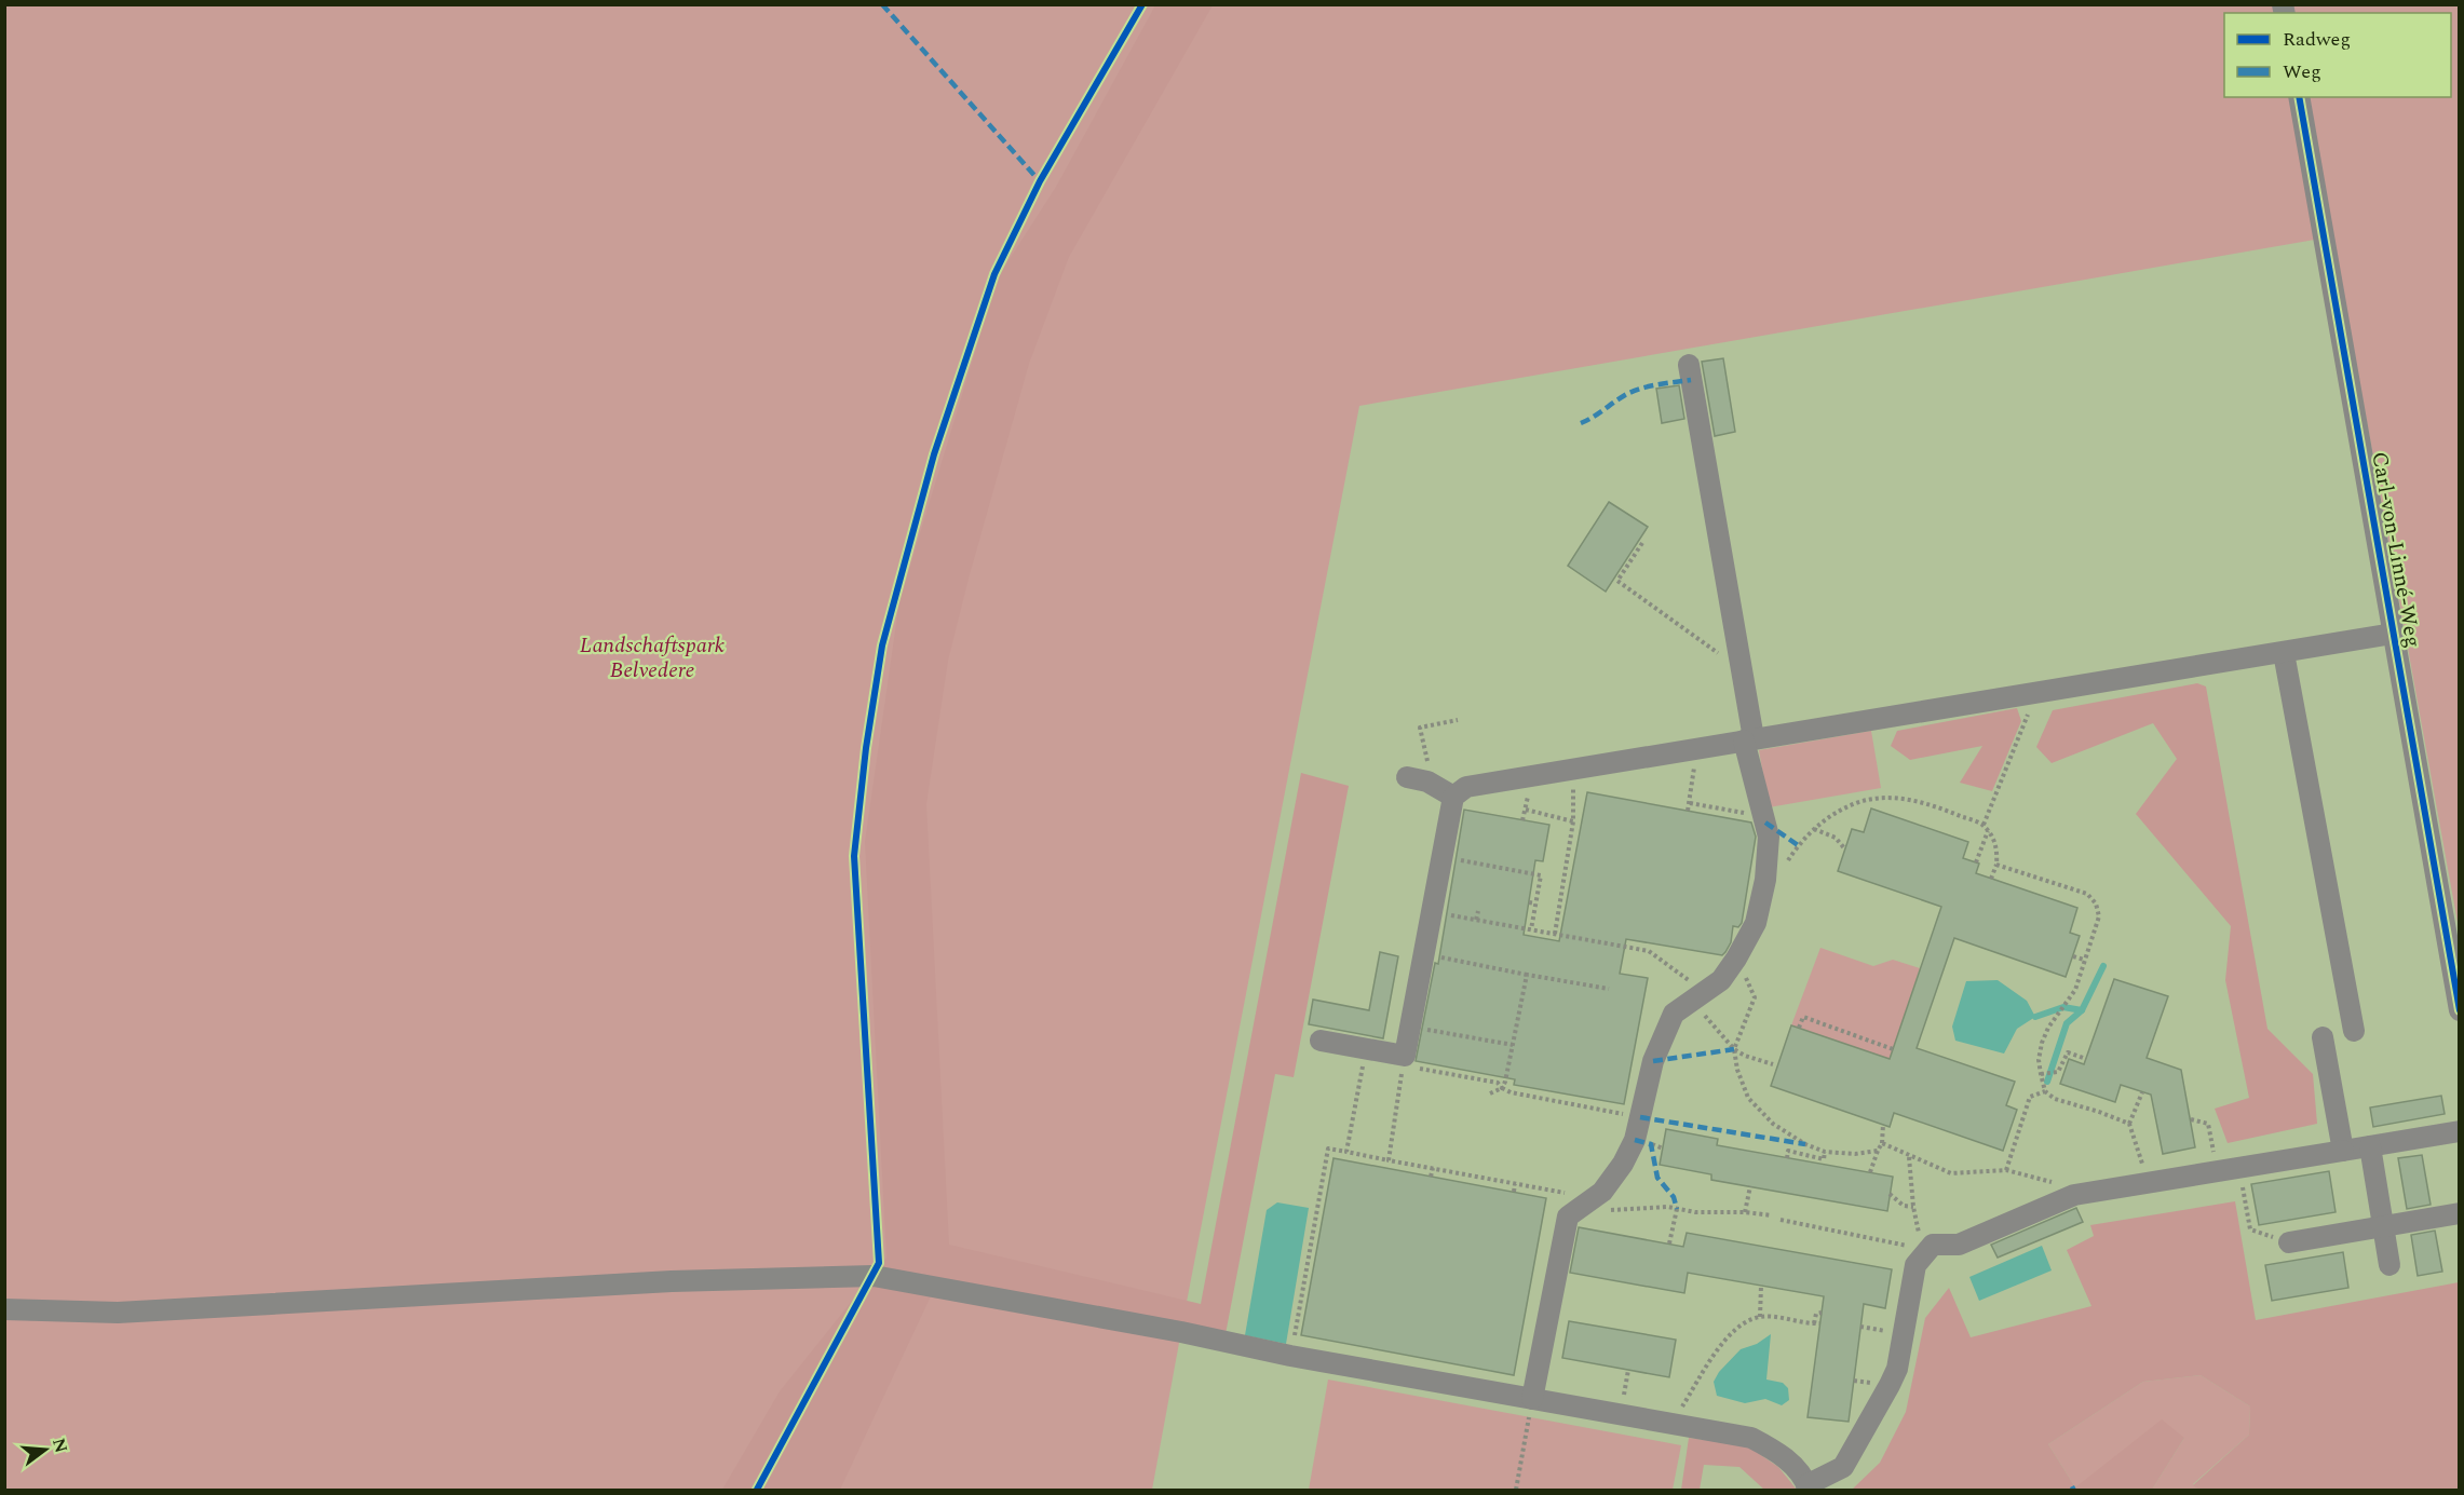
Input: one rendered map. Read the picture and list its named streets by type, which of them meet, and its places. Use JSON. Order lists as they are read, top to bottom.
{
  "streets": {
    "street": ["Carl-von-Linné-Weg"]
  },
  "parks": ["Landschaftspark Belvedere"],
  "legend": ["Radweg", "Weg"],
  "north": "right"
}
